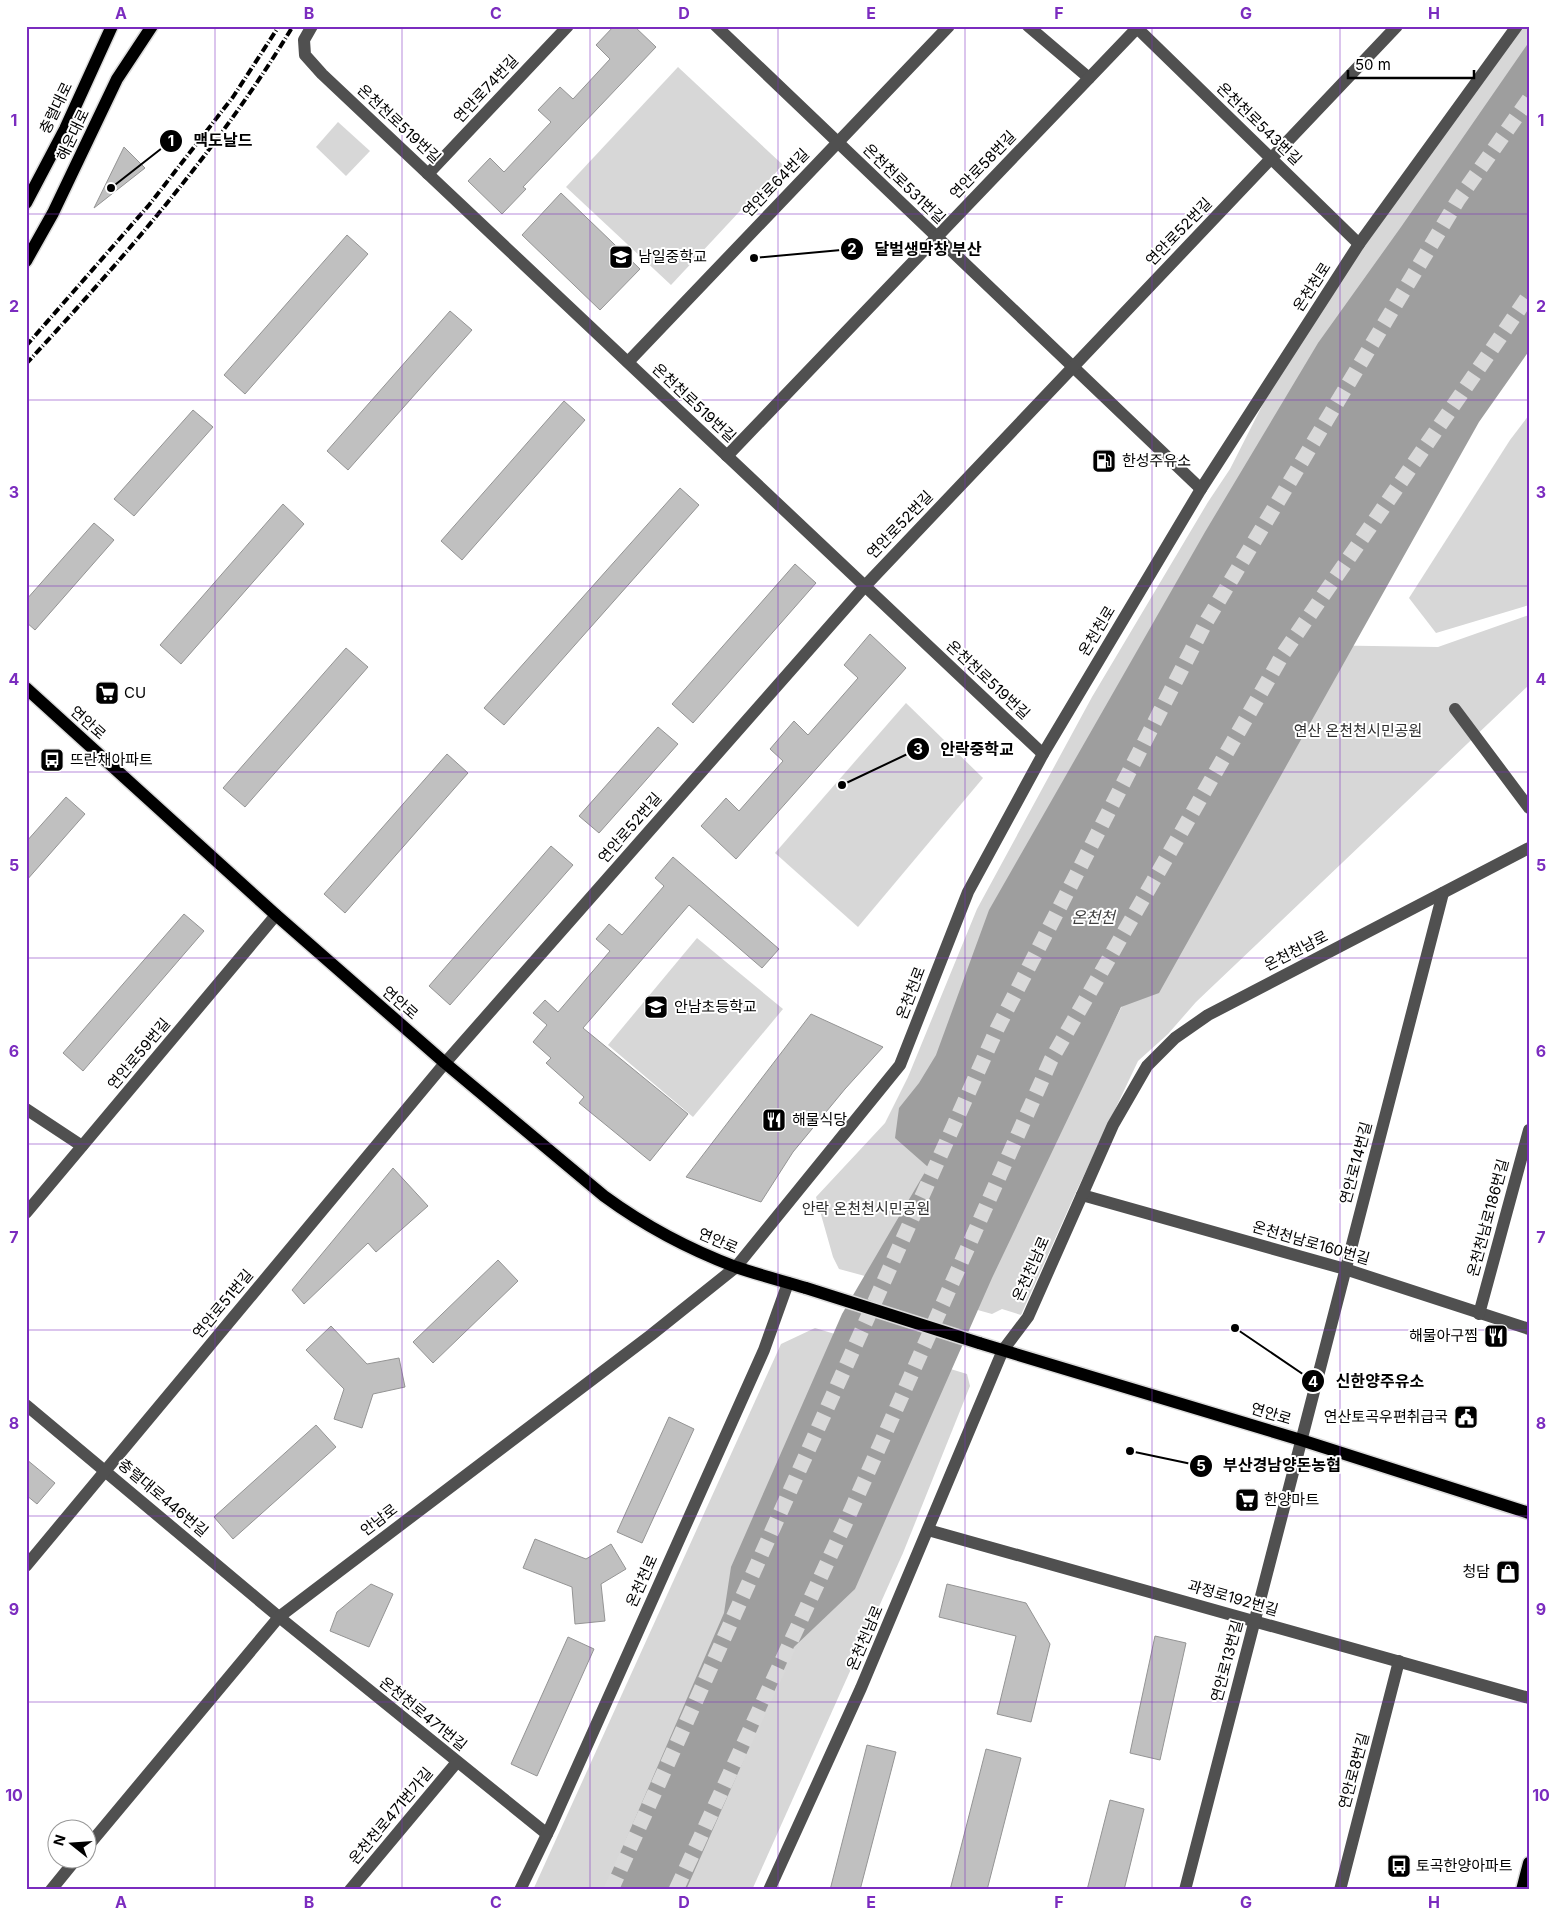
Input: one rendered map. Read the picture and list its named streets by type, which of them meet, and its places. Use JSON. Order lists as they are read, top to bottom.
{
  "streets": {
    "main road": ["충렬대로", "해운대로", "연안로"],
    "street": [
      "연안로74번길",
      "온천천로519번길",
      "온천천로543번길",
      "연안로58번길",
      "연안로64번길",
      "온천천로531번길",
      "연안로52번길",
      "온천천로",
      "온천천남로",
      "연안로59번길",
      "연안로14번길",
      "온천천남로186번길",
      "온천천남로160번길",
      "연안로51번길",
      "충렬대로446번길",
      "안남로",
      "과정로192번길",
      "연안로13번길",
      "온천천로471번길",
      "연안로8번길",
      "온천천로471번가길"
    ]
  },
  "crossings": [
    ["연안로74번길", "온천천로519번길"],
    ["온천천로519번길", "연안로58번길"],
    ["온천천로519번길", "연안로64번길"],
    ["온천천로519번길", "연안로52번길"],
    ["온천천로519번길", "온천천로"],
    ["온천천로543번길", "연안로58번길"],
    ["온천천로543번길", "연안로52번길"],
    ["온천천로543번길", "온천천로"],
    ["연안로58번길", "온천천로531번길"],
    ["연안로64번길", "온천천로531번길"],
    ["온천천로531번길", "연안로52번길"],
    ["온천천로531번길", "온천천로"],
    ["연안로52번길", "연안로"],
    ["연안로52번길", "연안로51번길"],
    ["온천천로", "연안로"],
    ["온천천로", "안남로"],
    ["온천천로", "온천천로471번길"],
    ["연안로", "온천천남로"],
    ["연안로", "연안로59번길"],
    ["연안로", "연안로14번길"],
    ["연안로", "연안로51번길"],
    ["연안로", "안남로"],
    ["연안로", "연안로13번길"],
    ["온천천남로", "연안로14번길"],
    ["온천천남로", "온천천남로160번길"],
    ["온천천남로", "과정로192번길"],
    ["연안로14번길", "온천천남로160번길"],
    ["연안로14번길", "연안로13번길"],
    ["온천천남로186번길", "온천천남로160번길"],
    ["연안로51번길", "충렬대로446번길"],
    ["충렬대로446번길", "안남로"],
    ["충렬대로446번길", "온천천로471번길"],
    ["안남로", "온천천로471번길"],
    ["과정로192번길", "연안로13번길"],
    ["과정로192번길", "연안로8번길"],
    ["온천천로471번길", "온천천로471번가길"]
  ],
  "water": ["온천천"],
  "parks": ["연산 온천천시민공원", "안락 온천천시민공원"],
  "places": {
    "other": [
      "맥도날드",
      "달벌생막창 부산",
      "안락중학교",
      "신한양주유소",
      "부산경남양돈농협"
    ],
    "school or university": ["남일중학교", "안남초등학교"],
    "fuel station": ["한성주유소"],
    "supermarket": ["CU", "한양마트"],
    "bus stop": ["뜨란채아파트", "토곡한양아파트"],
    "restaurant": ["해물식당", "해물아구찜"],
    "public building": ["연산토곡우편취급국"],
    "shop": ["청담"]
  },
  "scale_bar": "50 m",
  "north": "left",
  "grid": {
    "columns": [
      "A",
      "B",
      "C",
      "D",
      "E",
      "F",
      "G",
      "H"
    ],
    "rows": [
      "1",
      "2",
      "3",
      "4",
      "5",
      "6",
      "7",
      "8",
      "9",
      "10"
    ]
  }
}
